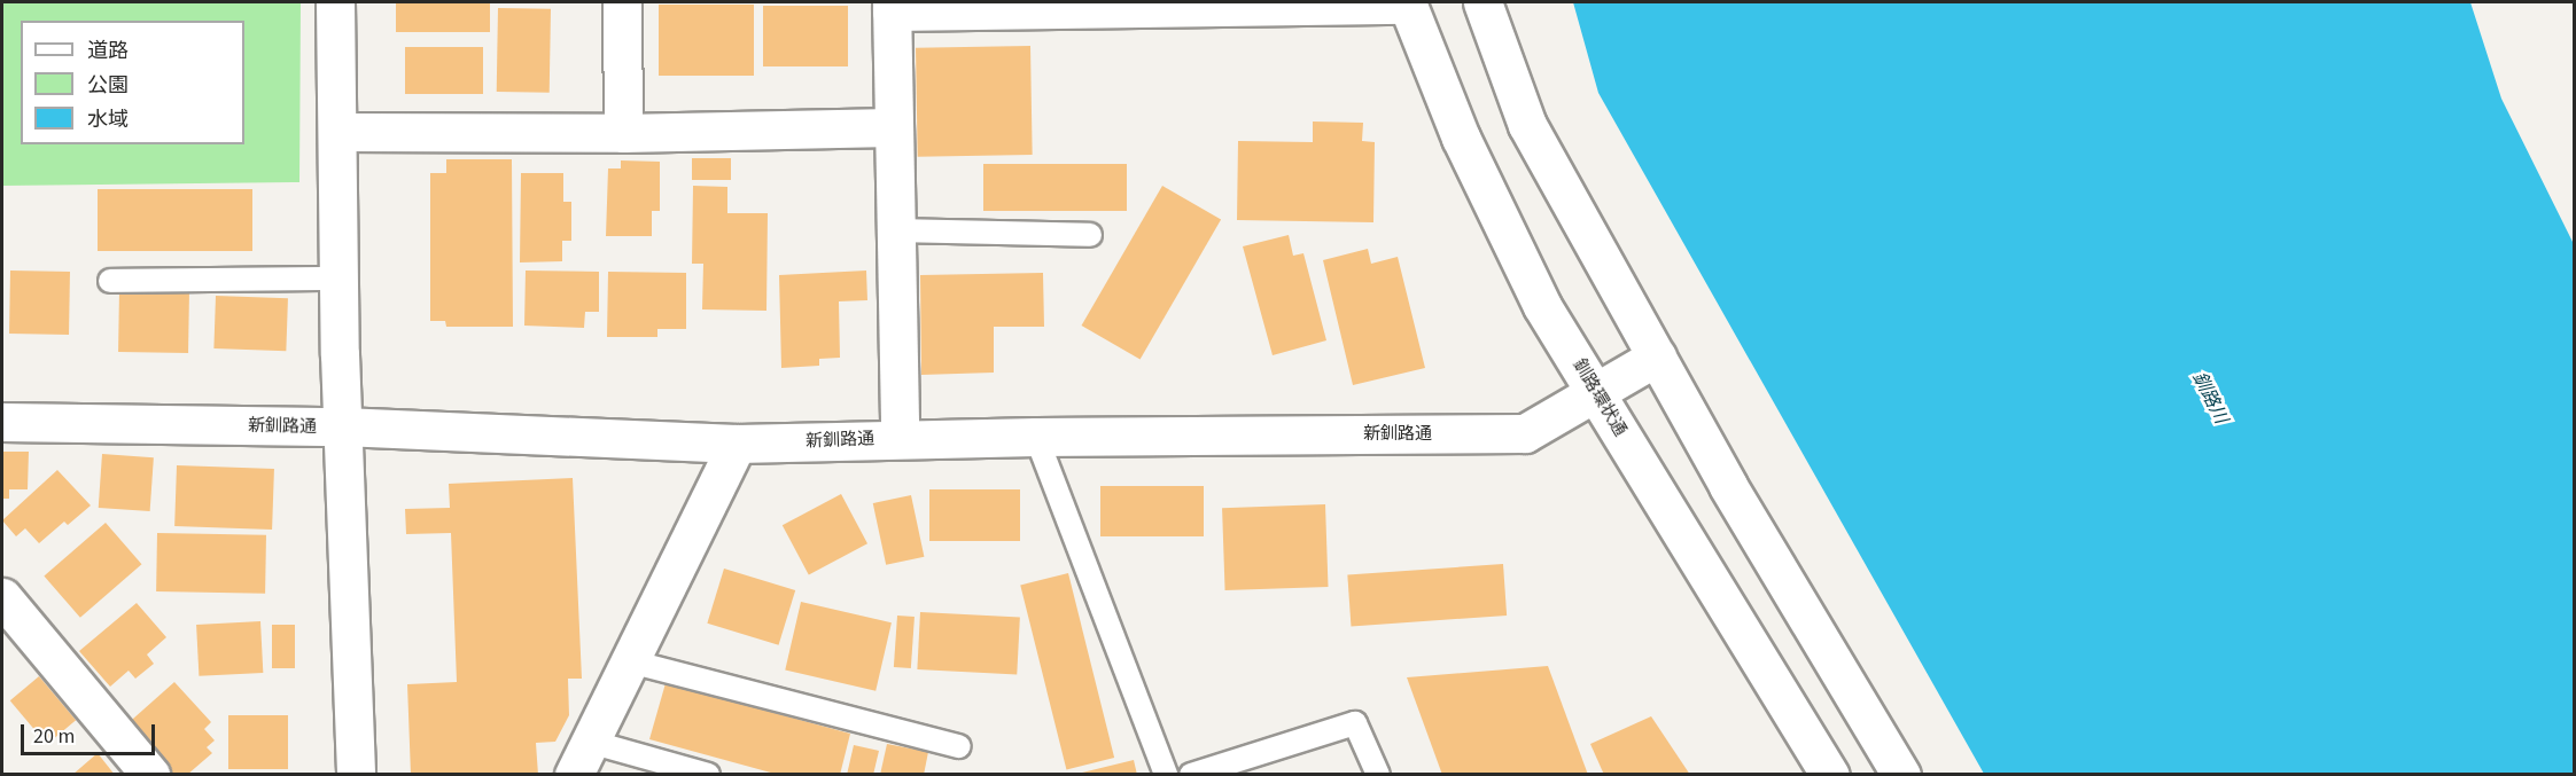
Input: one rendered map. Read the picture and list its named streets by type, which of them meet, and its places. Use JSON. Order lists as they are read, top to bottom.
{
  "streets": {
    "main road": ["釧路環状通", "新釧路通"]
  },
  "crossings": [
    ["釧路環状通", "新釧路通"]
  ],
  "water": ["釧路川"],
  "legend": ["道路", "公園", "水域"],
  "scale_bar": "20 m"
}
